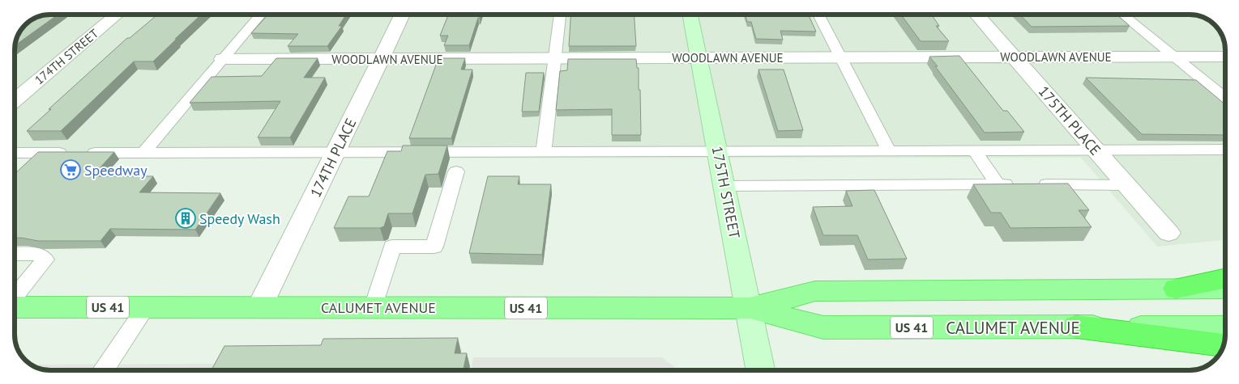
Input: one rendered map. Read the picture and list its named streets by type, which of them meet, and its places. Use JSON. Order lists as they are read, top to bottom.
{
  "streets": {
    "main road": ["US 41", "CALUMET AVENUE"],
    "street": [
      "174TH STREET",
      "WOODLAWN AVENUE",
      "175TH PLACE",
      "174TH PLACE",
      "175TH STREET"
    ]
  },
  "crossings": [
    ["WOODLAWN AVENUE", "175TH PLACE"],
    ["WOODLAWN AVENUE", "174TH PLACE"],
    ["WOODLAWN AVENUE", "175TH STREET"],
    ["174TH PLACE", "CALUMET AVENUE"],
    ["175TH STREET", "CALUMET AVENUE"]
  ],
  "places": {
    "supermarket": ["Speedway"],
    "building": ["Speedy Wash"]
  }
}
